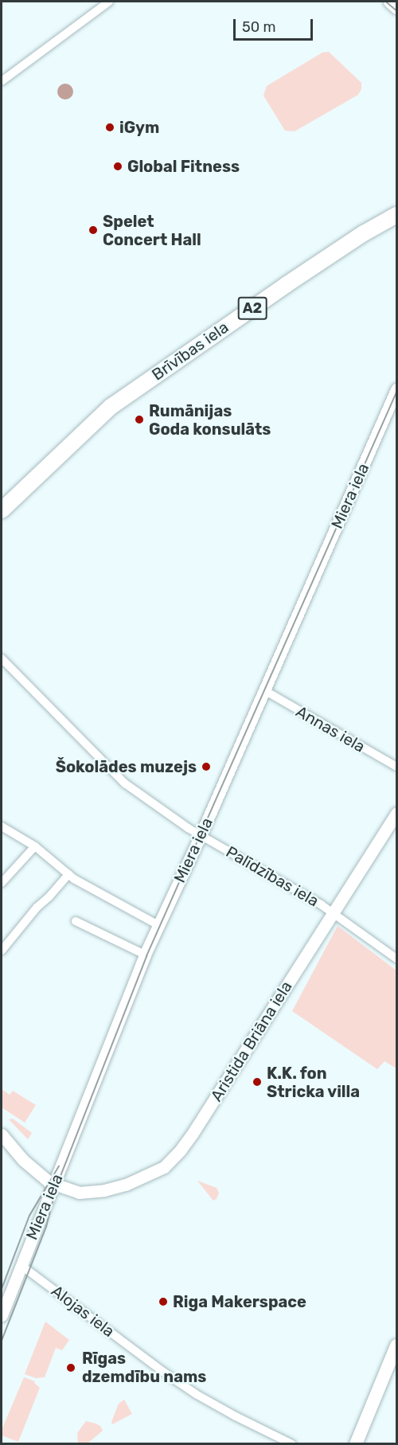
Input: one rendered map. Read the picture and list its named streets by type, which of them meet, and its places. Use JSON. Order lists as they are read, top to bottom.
{
  "streets": {
    "highway": ["A2", "Brīvības iela"],
    "street": [
      "Miera iela",
      "Annas iela",
      "Palīdzības iela",
      "Aristida Briāna iela",
      "Alojas iela"
    ]
  },
  "crossings": [
    ["Miera iela", "Annas iela"],
    ["Miera iela", "Palīdzības iela"],
    ["Miera iela", "Aristida Briāna iela"],
    ["Miera iela", "Alojas iela"],
    ["Palīdzības iela", "Aristida Briāna iela"]
  ],
  "places": [
    "iGym",
    "Global Fitness",
    "Spelet Concert Hall",
    "Rumānijas Goda konsulāts",
    "Šokolādes muzejs",
    "K.K. fon Stricka villa",
    "Riga Makerspace",
    "Rīgas dzemdību nams"
  ],
  "scale_bar": "50 m"
}
